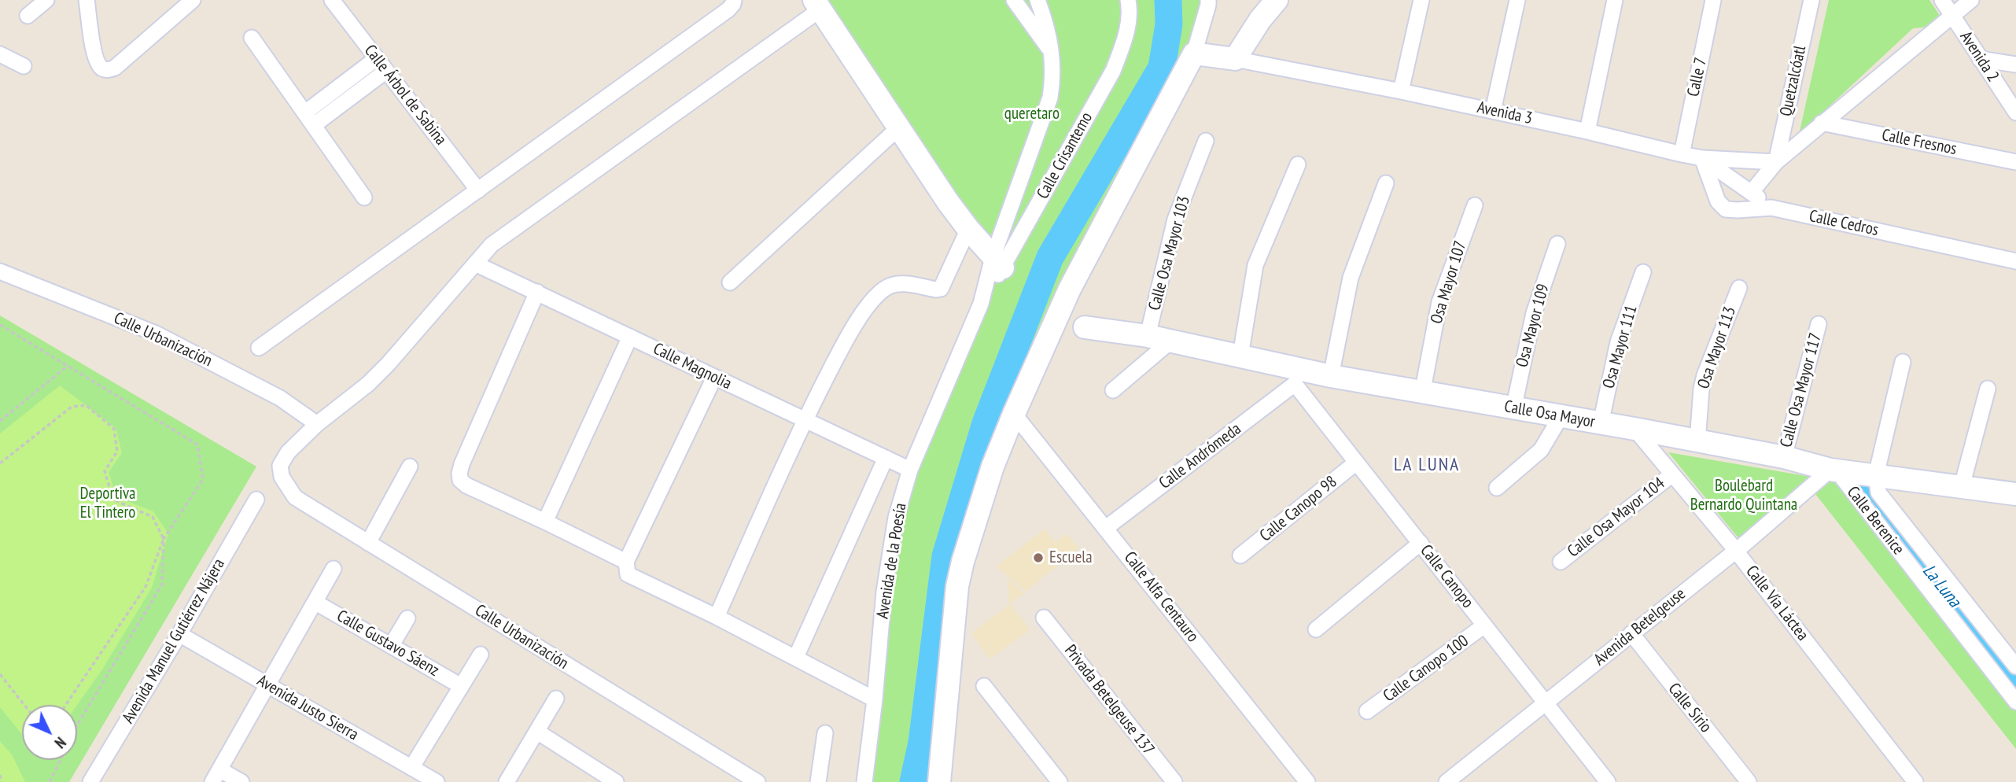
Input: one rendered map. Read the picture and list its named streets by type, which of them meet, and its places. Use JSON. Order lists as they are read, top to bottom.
{
  "streets": {
    "street": [
      "Avenida 2",
      "Calle 7",
      "Quetzalcóatl",
      "Calle Árbol de Sabina",
      "Avenida 3",
      "Calle Fresnos",
      "Calle Crisantemo",
      "Calle Cedros",
      "Calle Osa Mayor 103",
      "Osa Mayor 107",
      "Osa Mayor 109",
      "Calle Urbanización",
      "Osa Mayor 111",
      "Osa Mayor 113",
      "Calle Magnolia",
      "Calle Osa Mayor 117",
      "Calle Osa Mayor",
      "Calle Andrómeda",
      "Calle Canopo 98",
      "Calle Osa Mayor 104",
      "Calle Berenice",
      "Avenida de la Poesía",
      "Calle Canopo",
      "Calle Alfa Centauro",
      "Calle Vía Láctea",
      "Avenida Betelgeuse",
      "Avenida Manuel Gutiérrez Nájera",
      "Calle Gustavo Sáenz",
      "Calle Canopo 100",
      "Privada Betelgeuse 137",
      "Avenida Justo Sierra",
      "Calle Sirio"
    ]
  },
  "crossings": [
    ["Calle 7", "Avenida 3"],
    ["Quetzalcóatl", "Avenida 3"],
    ["Avenida 3", "Calle Cedros"],
    ["Calle Crisantemo", "Avenida de la Poesía"],
    ["Calle Osa Mayor 103", "Calle Osa Mayor"],
    ["Osa Mayor 107", "Calle Osa Mayor"],
    ["Osa Mayor 109", "Calle Osa Mayor"],
    ["Osa Mayor 111", "Calle Osa Mayor"],
    ["Osa Mayor 113", "Calle Osa Mayor"],
    ["Calle Magnolia", "Avenida de la Poesía"],
    ["Calle Osa Mayor 117", "Calle Osa Mayor"],
    ["Calle Osa Mayor", "Calle Andrómeda"],
    ["Calle Osa Mayor", "Calle Berenice"],
    ["Calle Osa Mayor", "Calle Canopo"],
    ["Calle Osa Mayor", "Calle Vía Láctea"],
    ["Calle Osa Mayor", "Avenida Betelgeuse"],
    ["Calle Andrómeda", "Calle Canopo"],
    ["Calle Andrómeda", "Calle Alfa Centauro"],
    ["Calle Canopo 98", "Calle Canopo"],
    ["Calle Osa Mayor 104", "Calle Vía Láctea"],
    ["Calle Berenice", "Avenida Betelgeuse"],
    ["Calle Canopo", "Avenida Betelgeuse"],
    ["Calle Canopo", "Calle Canopo 100"],
    ["Calle Vía Láctea", "Avenida Betelgeuse"],
    ["Avenida Betelgeuse", "Calle Sirio"],
    ["Avenida Manuel Gutiérrez Nájera", "Avenida Justo Sierra"]
  ],
  "districts": ["LA LUNA"],
  "water": ["La Luna"],
  "parks": ["queretaro", "Boulebard Bernardo Quintana", "Deportiva El Tintero"],
  "places": ["Escuela"],
  "north": "bottom right"
}
